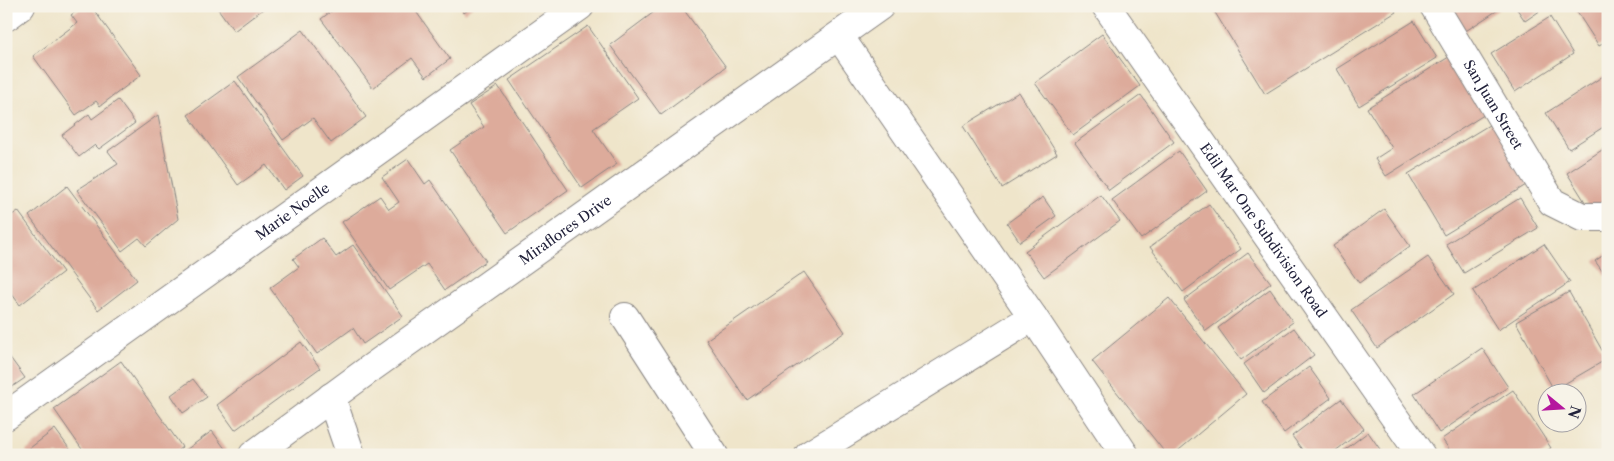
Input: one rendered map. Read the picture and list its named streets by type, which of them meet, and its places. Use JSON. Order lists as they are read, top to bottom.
{
  "streets": {
    "street": [
      "San Juan Street",
      "Marie Noelle",
      "Miraflores Drive",
      "Edil Mar One Subdivision Road"
    ]
  },
  "north": "right"
}
